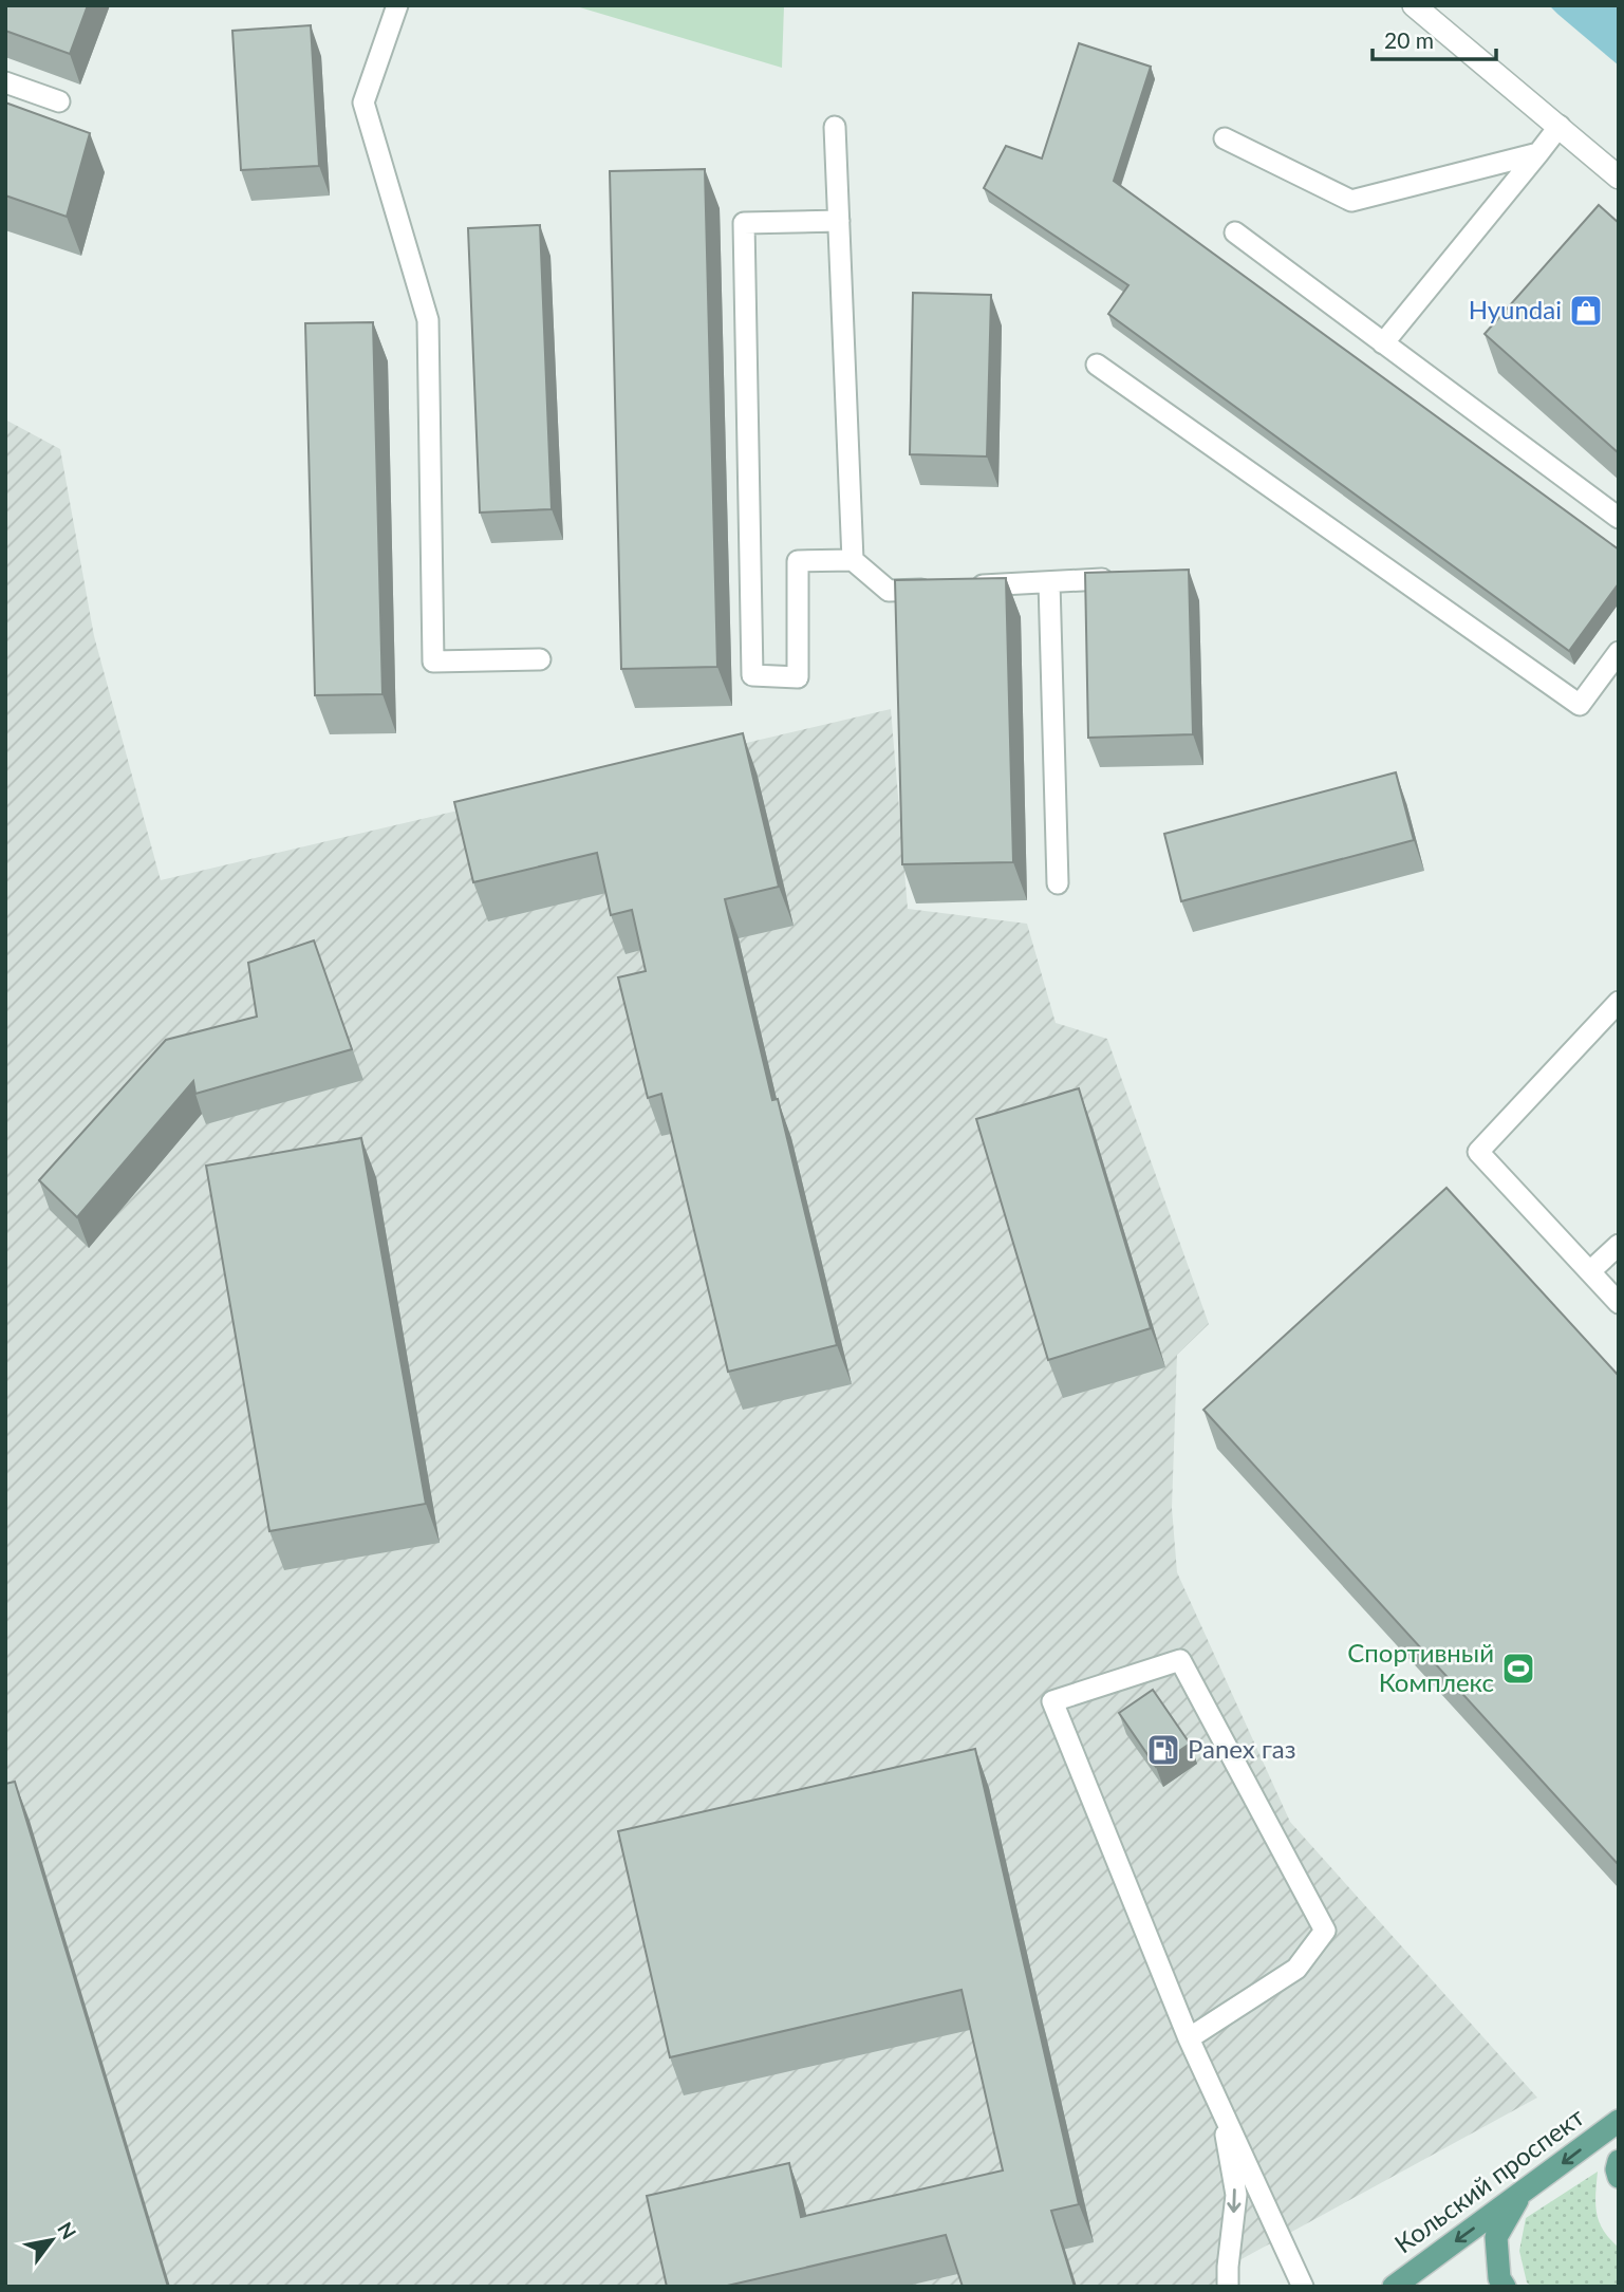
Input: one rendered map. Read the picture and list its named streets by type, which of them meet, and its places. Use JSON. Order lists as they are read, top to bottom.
{
  "streets": {
    "main road": ["Кольский проспект"]
  },
  "one_way": ["Кольский проспект"],
  "places": {
    "shop": ["Hyundai"],
    "sports": ["Спортивный Комплекс"],
    "fuel station": ["Panex газ"]
  },
  "scale_bar": "20 m",
  "north": "top right"
}
